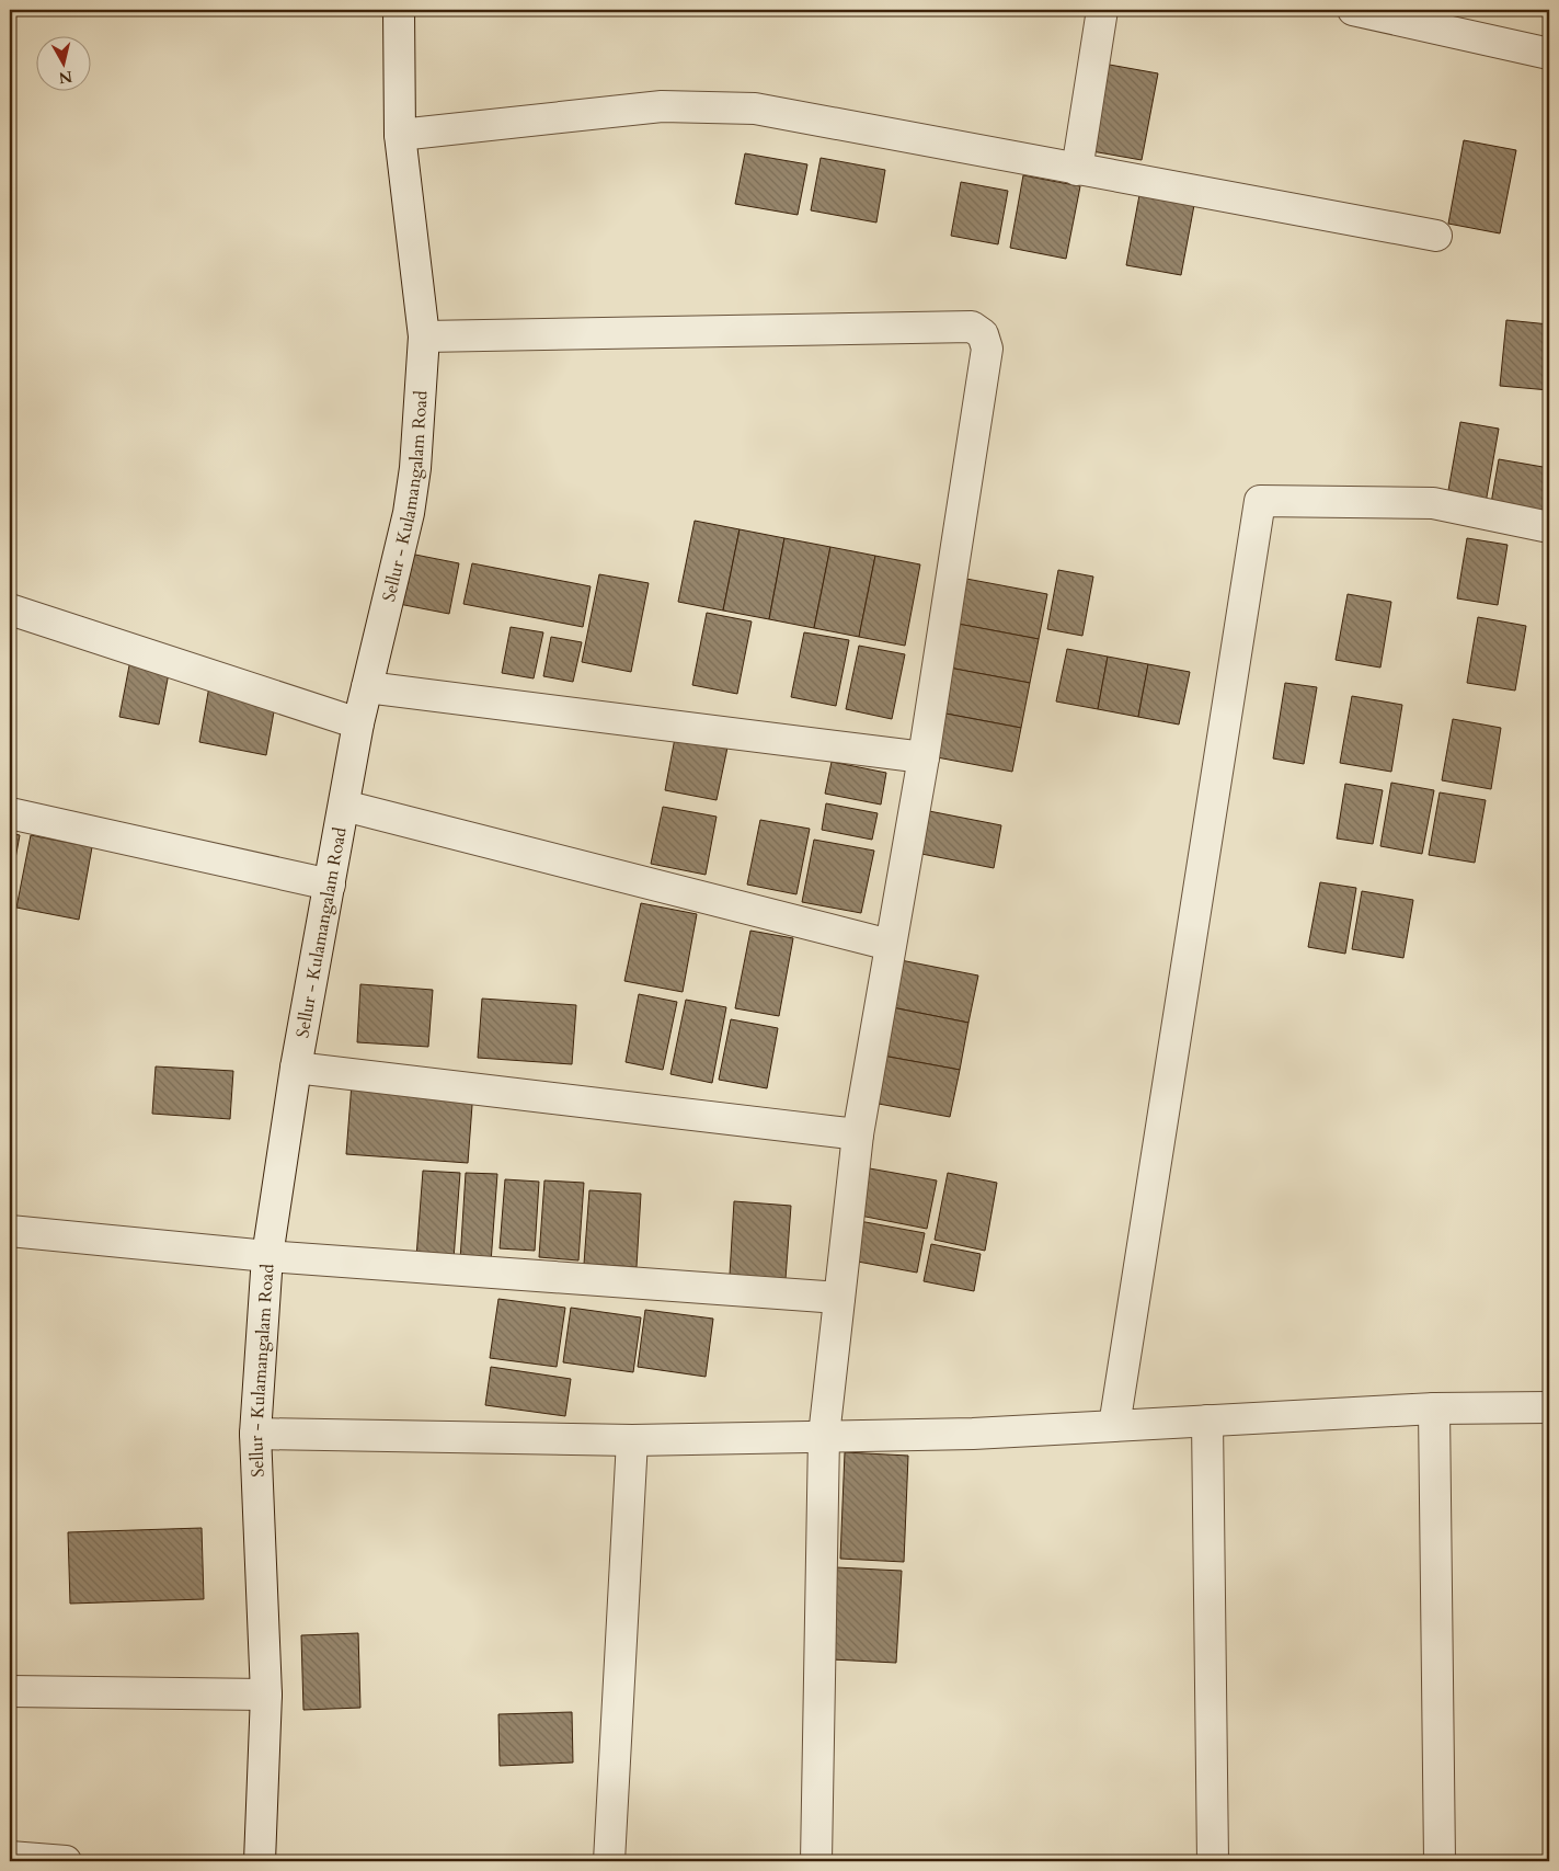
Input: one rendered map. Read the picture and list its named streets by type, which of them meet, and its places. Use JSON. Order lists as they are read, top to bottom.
{
  "streets": {
    "street": ["Sellur - Kulamangalam Road"]
  },
  "north": "bottom"
}
